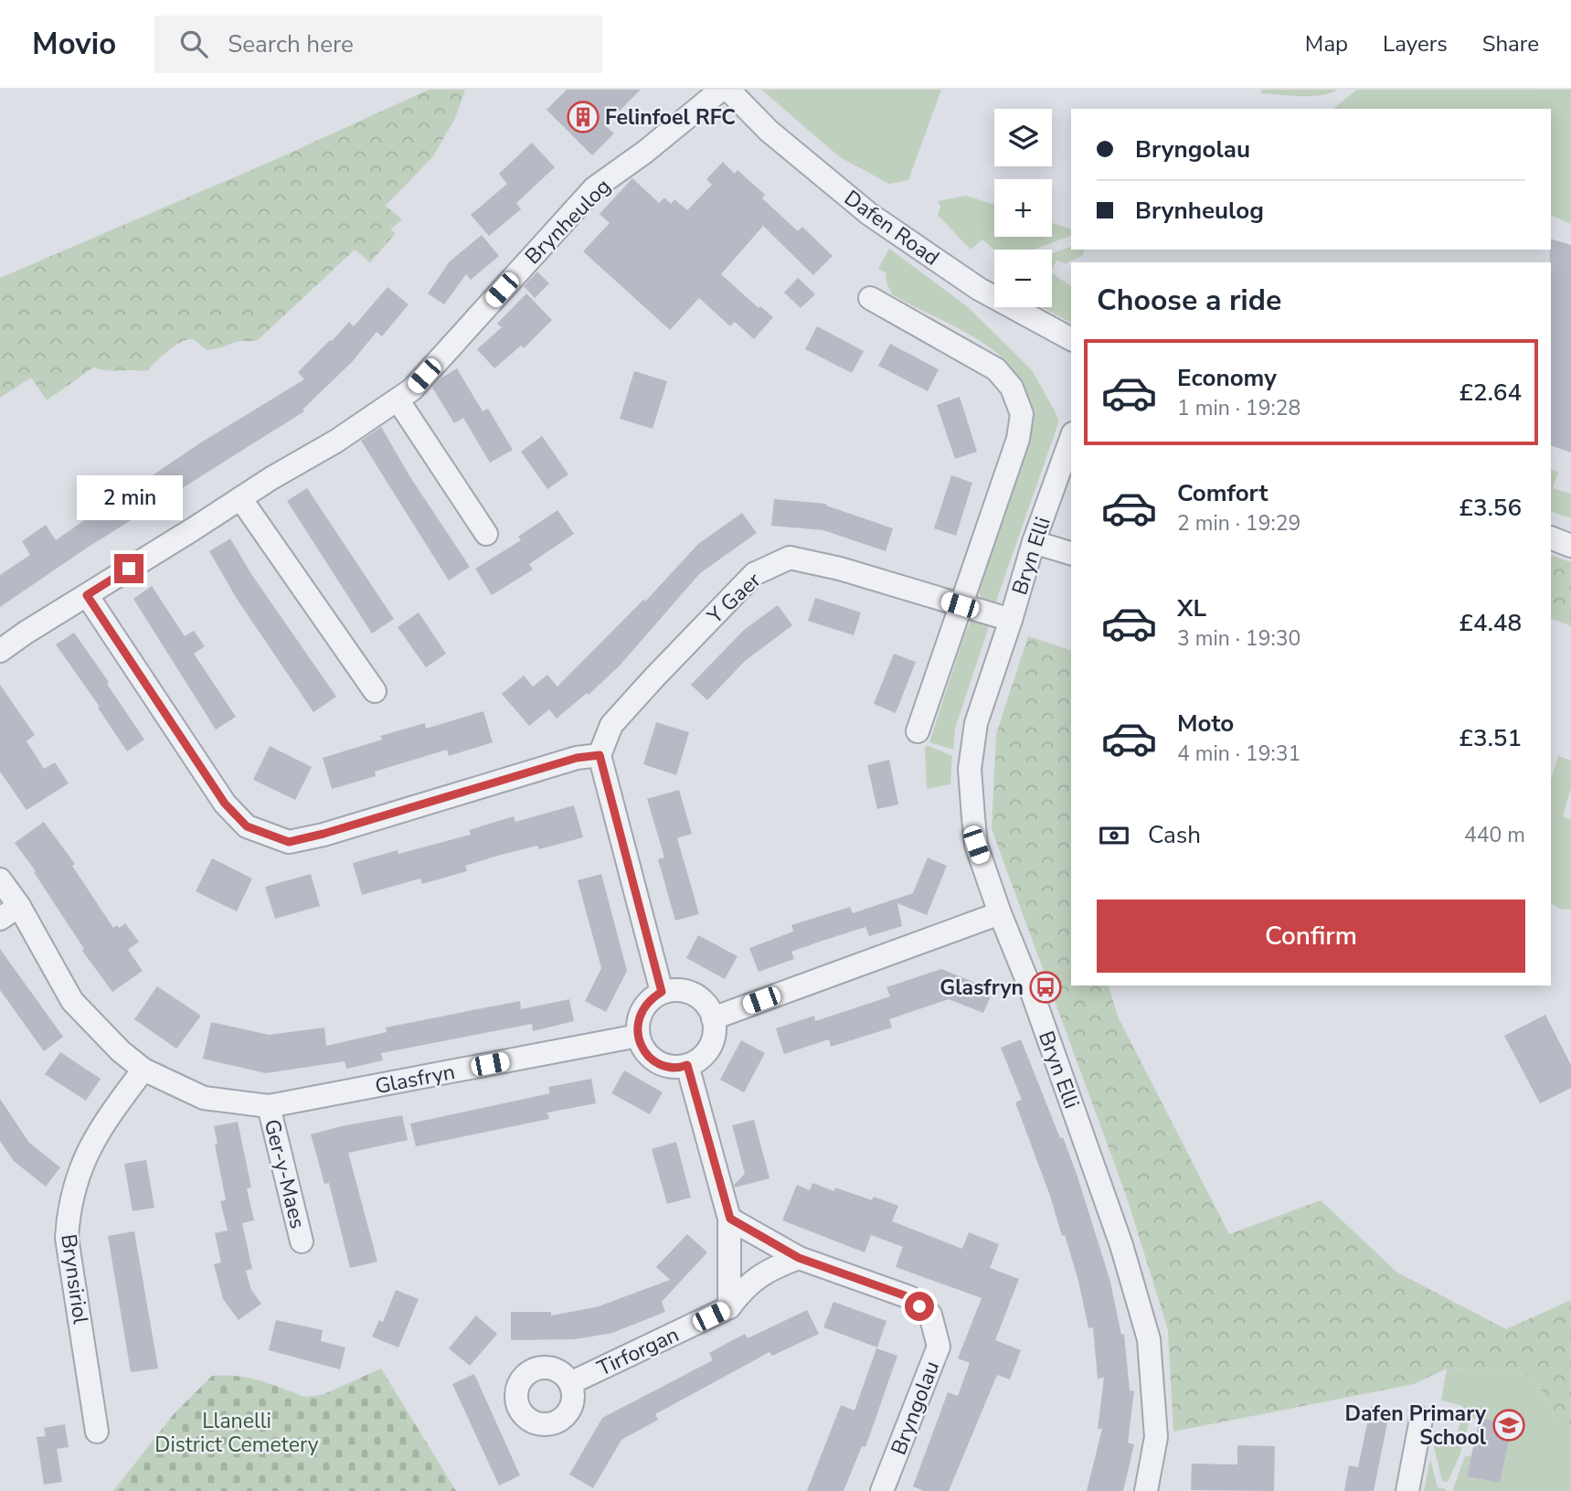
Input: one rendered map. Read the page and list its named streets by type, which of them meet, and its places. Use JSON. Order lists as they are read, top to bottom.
{
  "streets": {
    "street": [
      "Brynheulog",
      "Dafen Road",
      "Bryn Elli",
      "Y Gaer",
      "Glasfryn",
      "Ger-y-Maes",
      "Brynsiriol",
      "Tirforgan",
      "Bryngolau"
    ]
  },
  "crossings": [
    ["Bryn Elli", "Y Gaer"],
    ["Glasfryn", "Ger-y-Maes"]
  ],
  "parks": ["Llanelli District Cemetery"],
  "places": {
    "building": ["Felinfoel RFC"],
    "bus stop": ["Glasfryn"],
    "school or university": ["Dafen Primary School"]
  },
  "page": {
    "header": "Movio",
    "search": "Search here",
    "nav": ["Map", "Layers", "Share"],
    "map_buttons": ["+", "−"],
    "banner": ["Bryngolau", "Brynheulog"],
    "heading": "Choose a ride",
    "list": [
      {
        "name": "Economy",
        "note": "1 min · 19:28",
        "value": "£2.64"
      },
      {
        "name": "Comfort",
        "note": "2 min · 19:29",
        "value": "£3.56"
      },
      {
        "name": "XL",
        "note": "3 min · 19:30",
        "value": "£4.48"
      },
      {
        "name": "Moto",
        "note": "4 min · 19:31",
        "value": "£3.51"
      }
    ],
    "bubble": "2 min",
    "pay": ["Cash", "440 m"],
    "buttons": "Confirm"
  }
}
